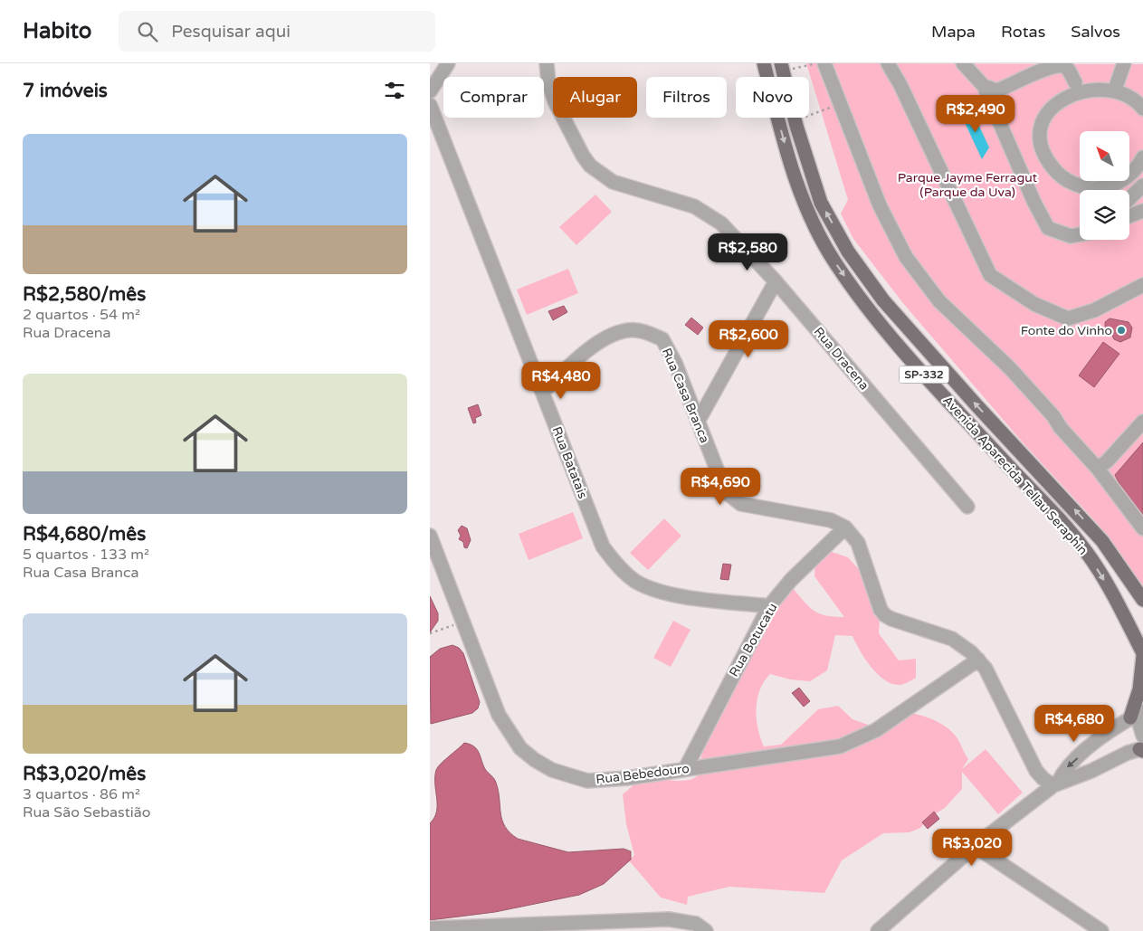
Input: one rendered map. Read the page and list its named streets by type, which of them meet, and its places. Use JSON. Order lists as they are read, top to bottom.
{
  "streets": {
    "main road": ["SP-332", "Avenida Aparecida Tellau Seraphin"],
    "street": [
      "Rua Dracena",
      "Rua Casa Branca",
      "Rua Batatais",
      "Rua Botucatu",
      "Rua Bebedouro"
    ]
  },
  "crossings": [
    ["Rua Casa Branca", "Rua Batatais"],
    ["Rua Casa Branca", "Rua Botucatu"],
    ["Rua Batatais", "Rua Botucatu"],
    ["Rua Botucatu", "Rua Bebedouro"]
  ],
  "parks": ["Parque Jayme Ferragut (Parque da Uva)"],
  "places": ["Fonte do Vinho"],
  "north": "top left",
  "page": {
    "header": "Habito",
    "search": "Pesquisar aqui",
    "nav": ["Mapa", "Rotas", "Salvos"],
    "heading": "7 imóveis",
    "chip": [
      "Comprar",
      "Alugar",
      "Filtros",
      "Novo"
    ],
    "price": [
      "R$2,490",
      "R$2,580",
      "R$2,600",
      "R$4,480",
      "R$4,690",
      "R$4,680",
      "R$3,020"
    ],
    "list": [
      {
        "name": "R$2,580/mês",
        "note": "2 quartos · 54 m² · Rua Dracena"
      },
      {
        "name": "R$4,680/mês",
        "note": "5 quartos · 133 m² · Rua Casa Branca"
      },
      {
        "name": "R$3,020/mês",
        "note": "3 quartos · 86 m² · Rua São Sebastião"
      }
    ]
  }
}
